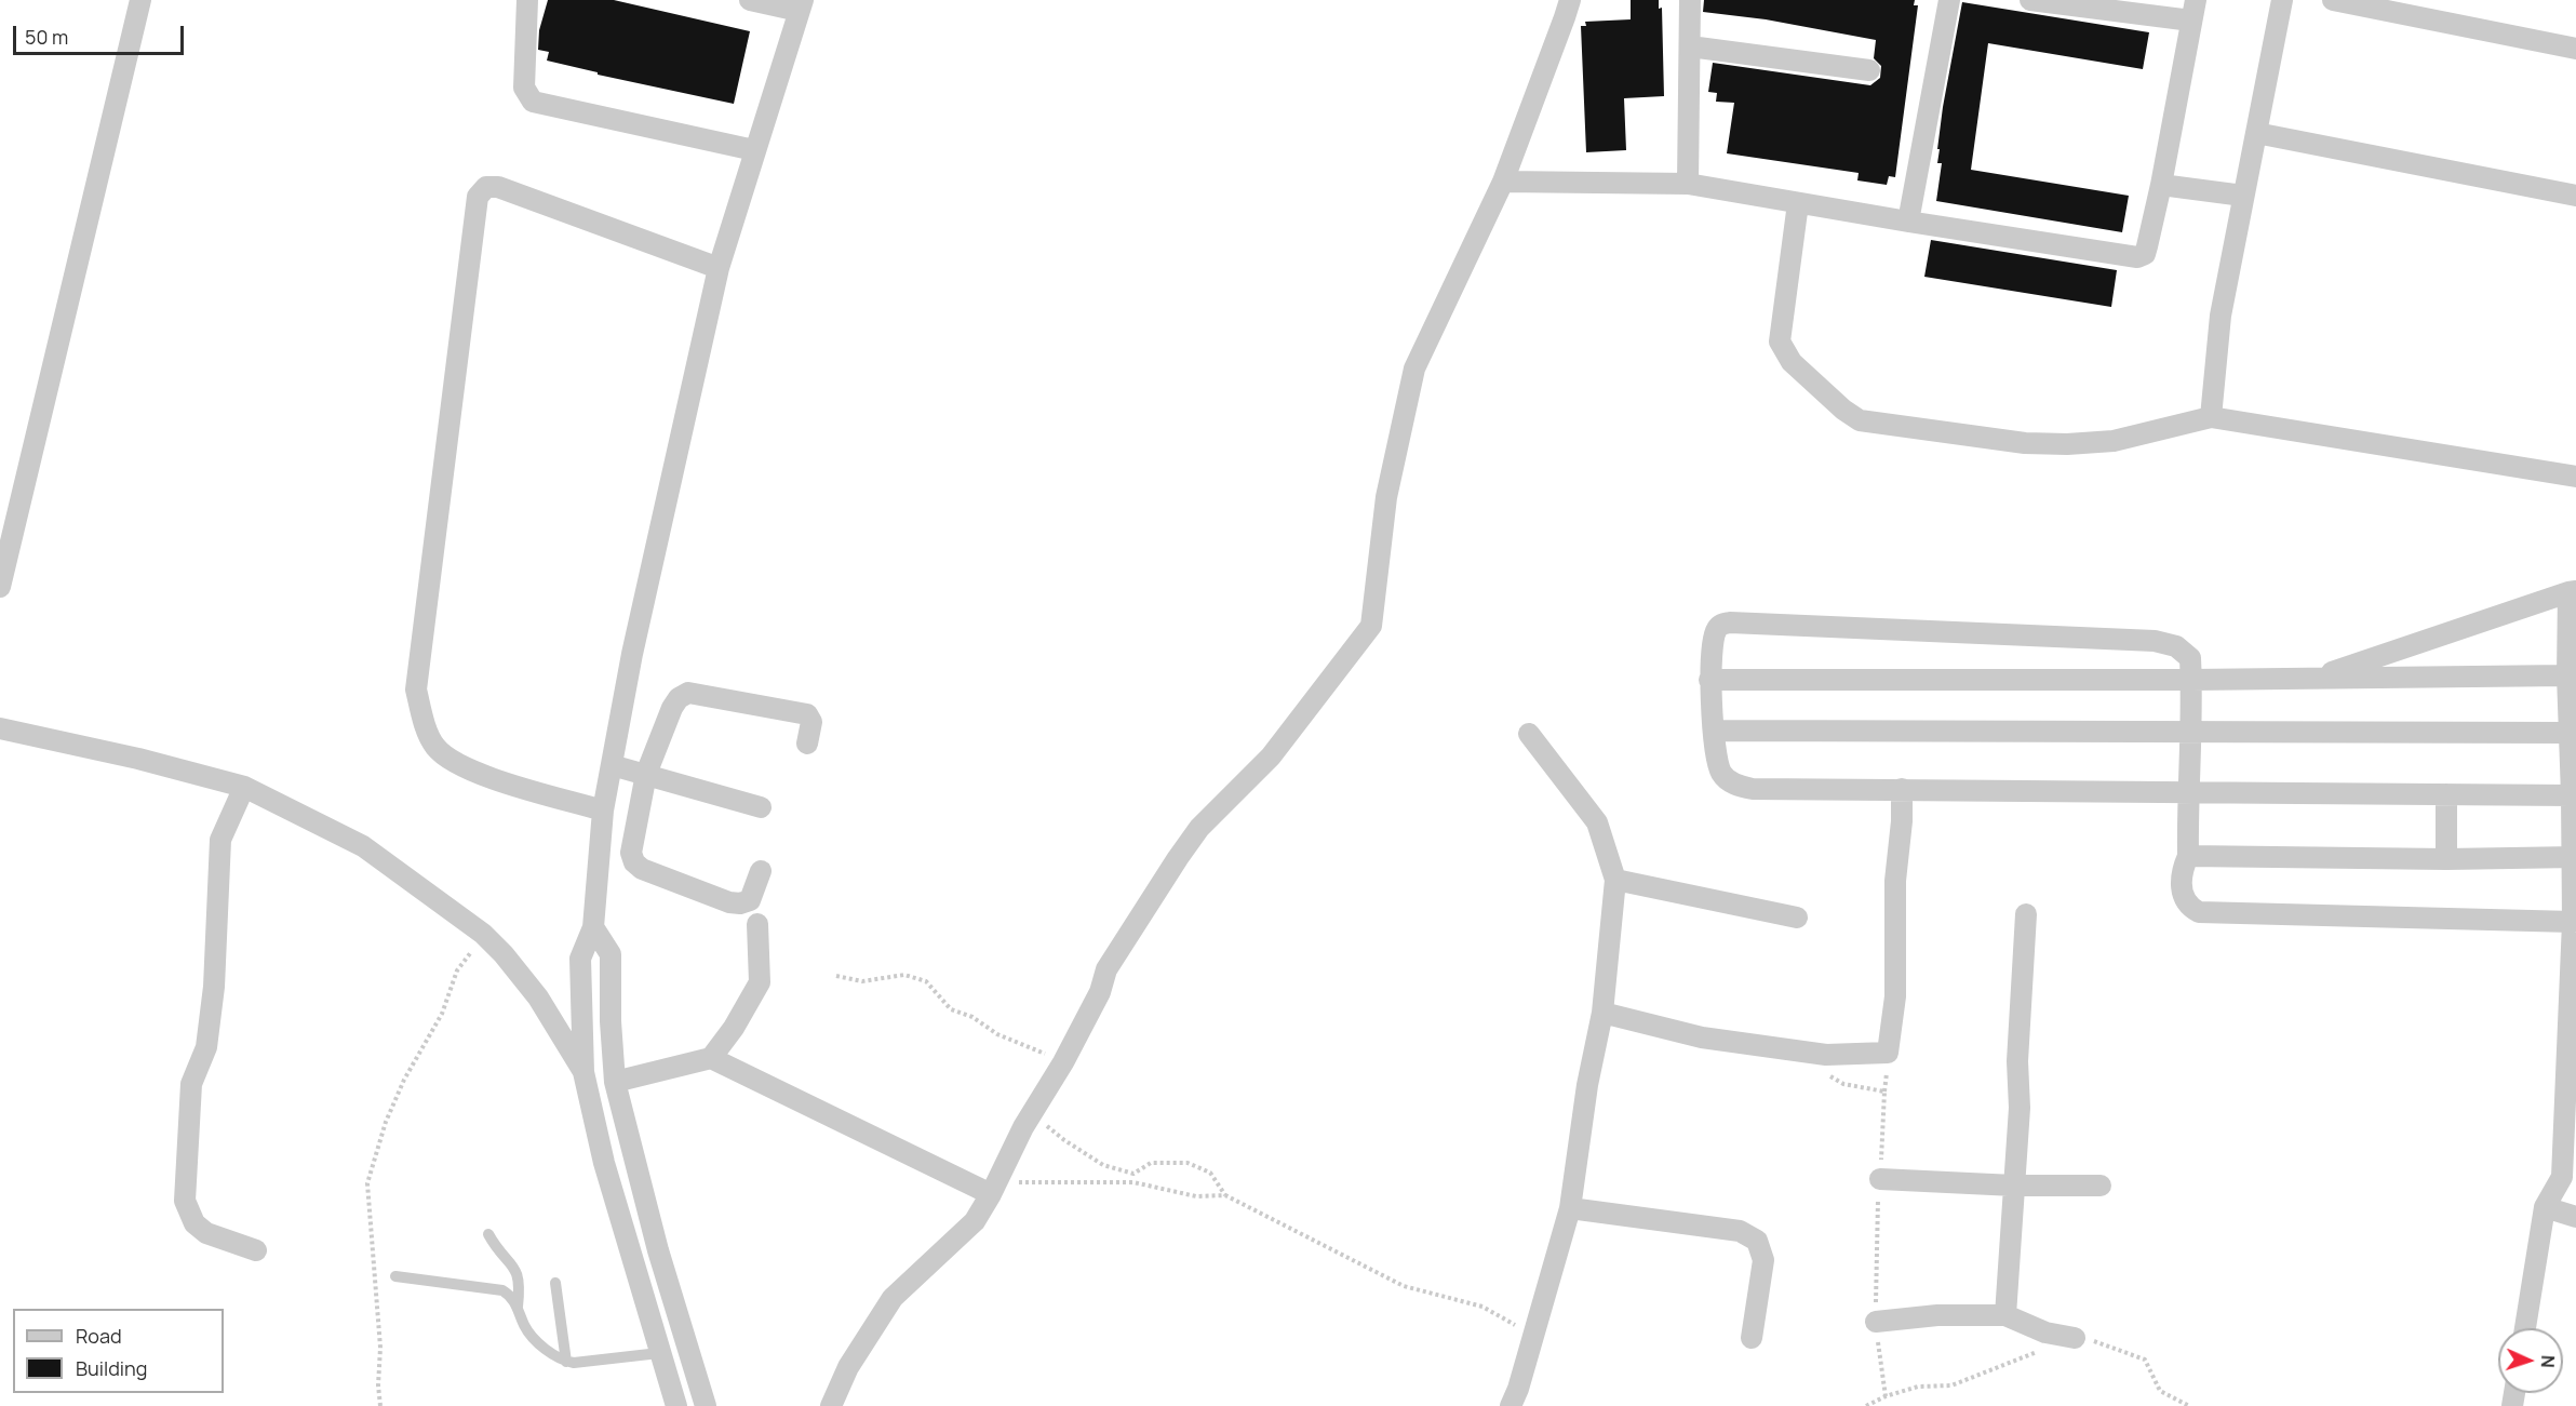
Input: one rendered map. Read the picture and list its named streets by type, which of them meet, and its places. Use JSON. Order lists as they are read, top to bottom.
{
  "legend": ["Road", "Building"],
  "scale_bar": "50 m",
  "north": "right"
}
